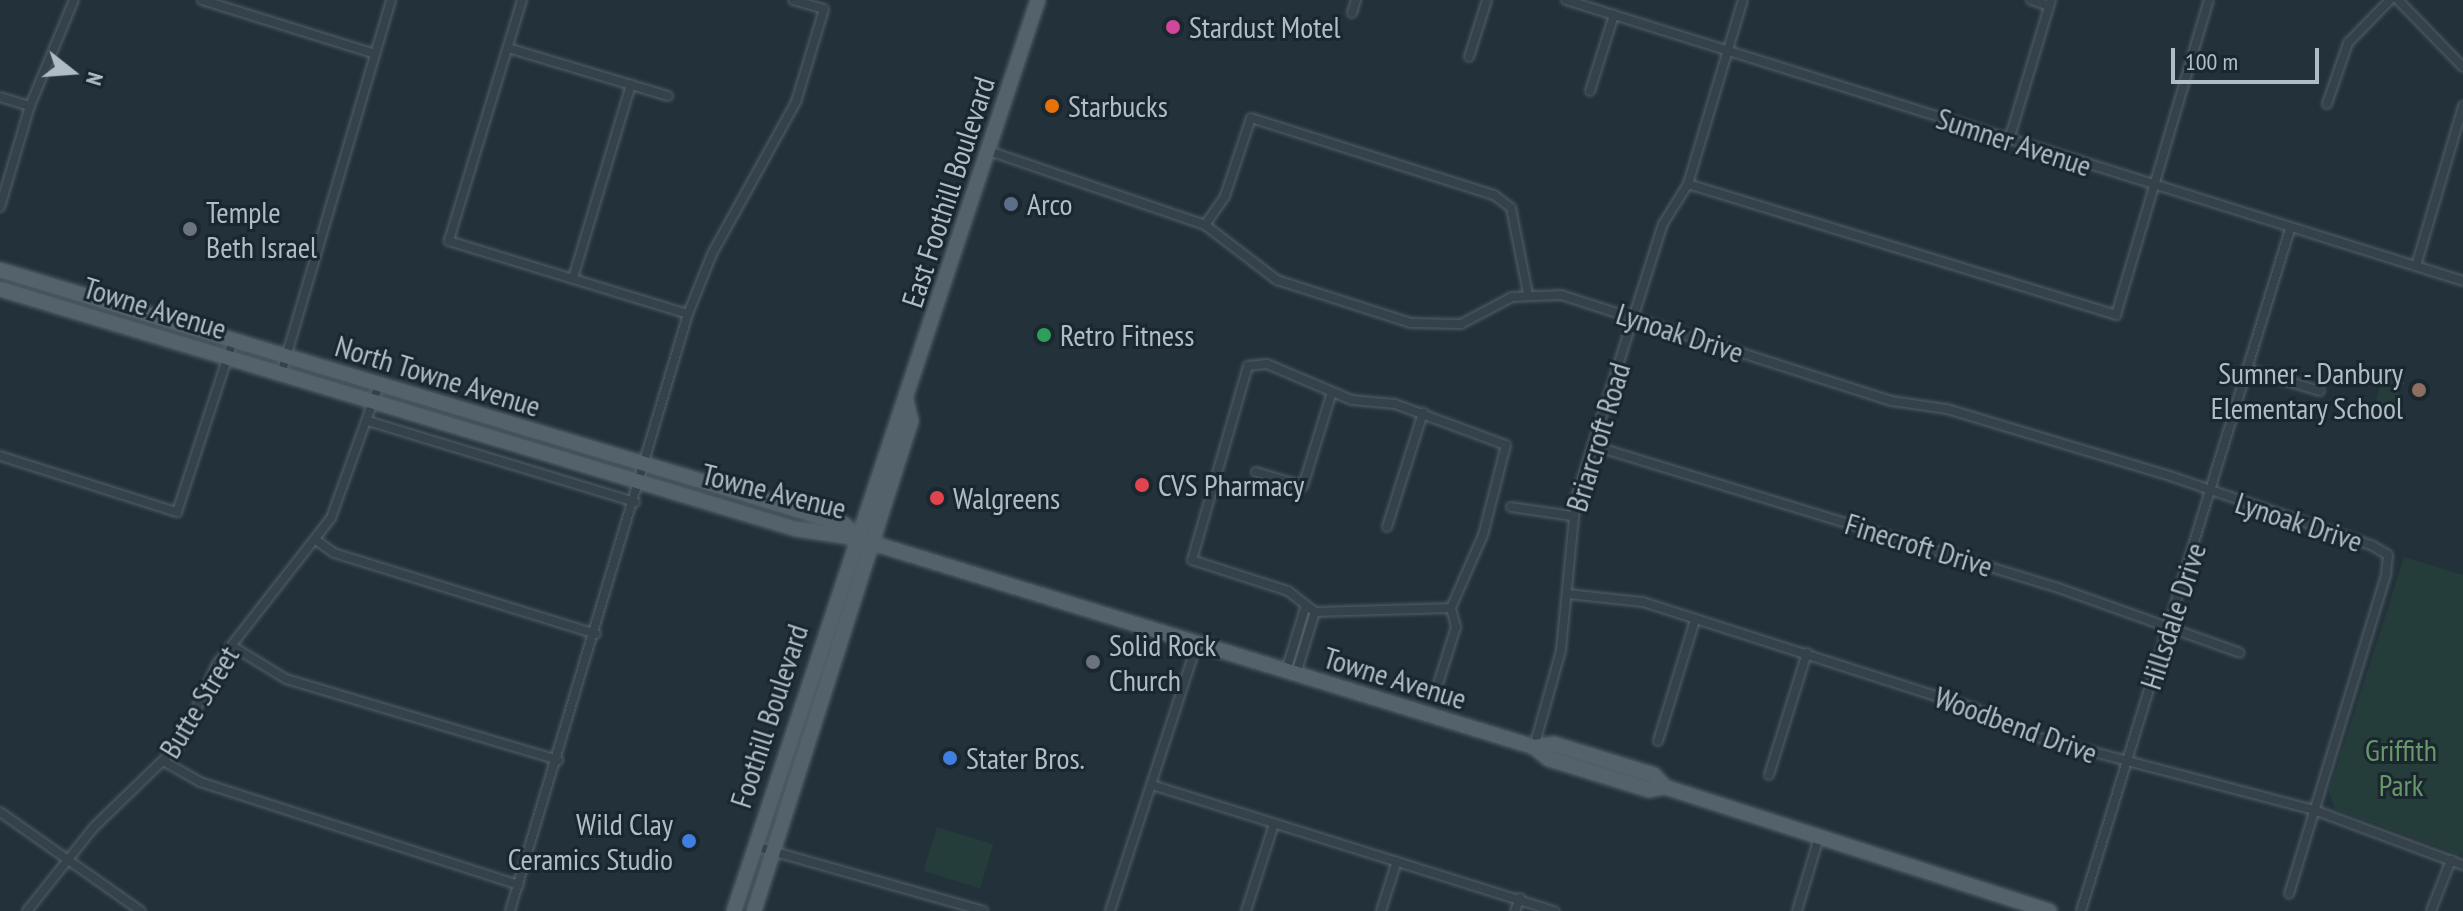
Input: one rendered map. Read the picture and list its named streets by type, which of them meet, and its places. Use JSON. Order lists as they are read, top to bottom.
{
  "streets": {
    "main road": [
      "East Foothill Boulevard",
      "Towne Avenue",
      "North Towne Avenue",
      "Foothill Boulevard"
    ],
    "street": [
      "Sumner Avenue",
      "Lynoak Drive",
      "Briarcroft Road",
      "Finecroft Drive",
      "Hillsdale Drive",
      "Butte Street",
      "Woodbend Drive"
    ]
  },
  "crossings": [
    ["Sumner Avenue", "Briarcroft Road"],
    ["Sumner Avenue", "Hillsdale Drive"],
    ["East Foothill Boulevard", "Towne Avenue"],
    ["East Foothill Boulevard", "Lynoak Drive"],
    ["East Foothill Boulevard", "North Towne Avenue"],
    ["East Foothill Boulevard", "Foothill Boulevard"],
    ["Towne Avenue", "North Towne Avenue"],
    ["Towne Avenue", "Briarcroft Road"],
    ["Towne Avenue", "Butte Street"],
    ["Towne Avenue", "Foothill Boulevard"],
    ["Lynoak Drive", "Briarcroft Road"],
    ["Lynoak Drive", "Hillsdale Drive"],
    ["Lynoak Drive", "Woodbend Drive"],
    ["North Towne Avenue", "Butte Street"],
    ["North Towne Avenue", "Foothill Boulevard"],
    ["Briarcroft Road", "Finecroft Drive"],
    ["Briarcroft Road", "Woodbend Drive"],
    ["Finecroft Drive", "Hillsdale Drive"],
    ["Hillsdale Drive", "Woodbend Drive"]
  ],
  "parks": ["Griffith Park"],
  "places": [
    "Stardust Motel",
    "Starbucks",
    "Arco",
    "Temple Beth Israel",
    "Retro Fitness",
    "Sumner - Danbury Elementary School",
    "CVS Pharmacy",
    "Walgreens",
    "Solid Rock Church",
    "Stater Bros.",
    "Wild Clay Ceramics Studio"
  ],
  "scale_bar": "100 m",
  "north": "right"
}
